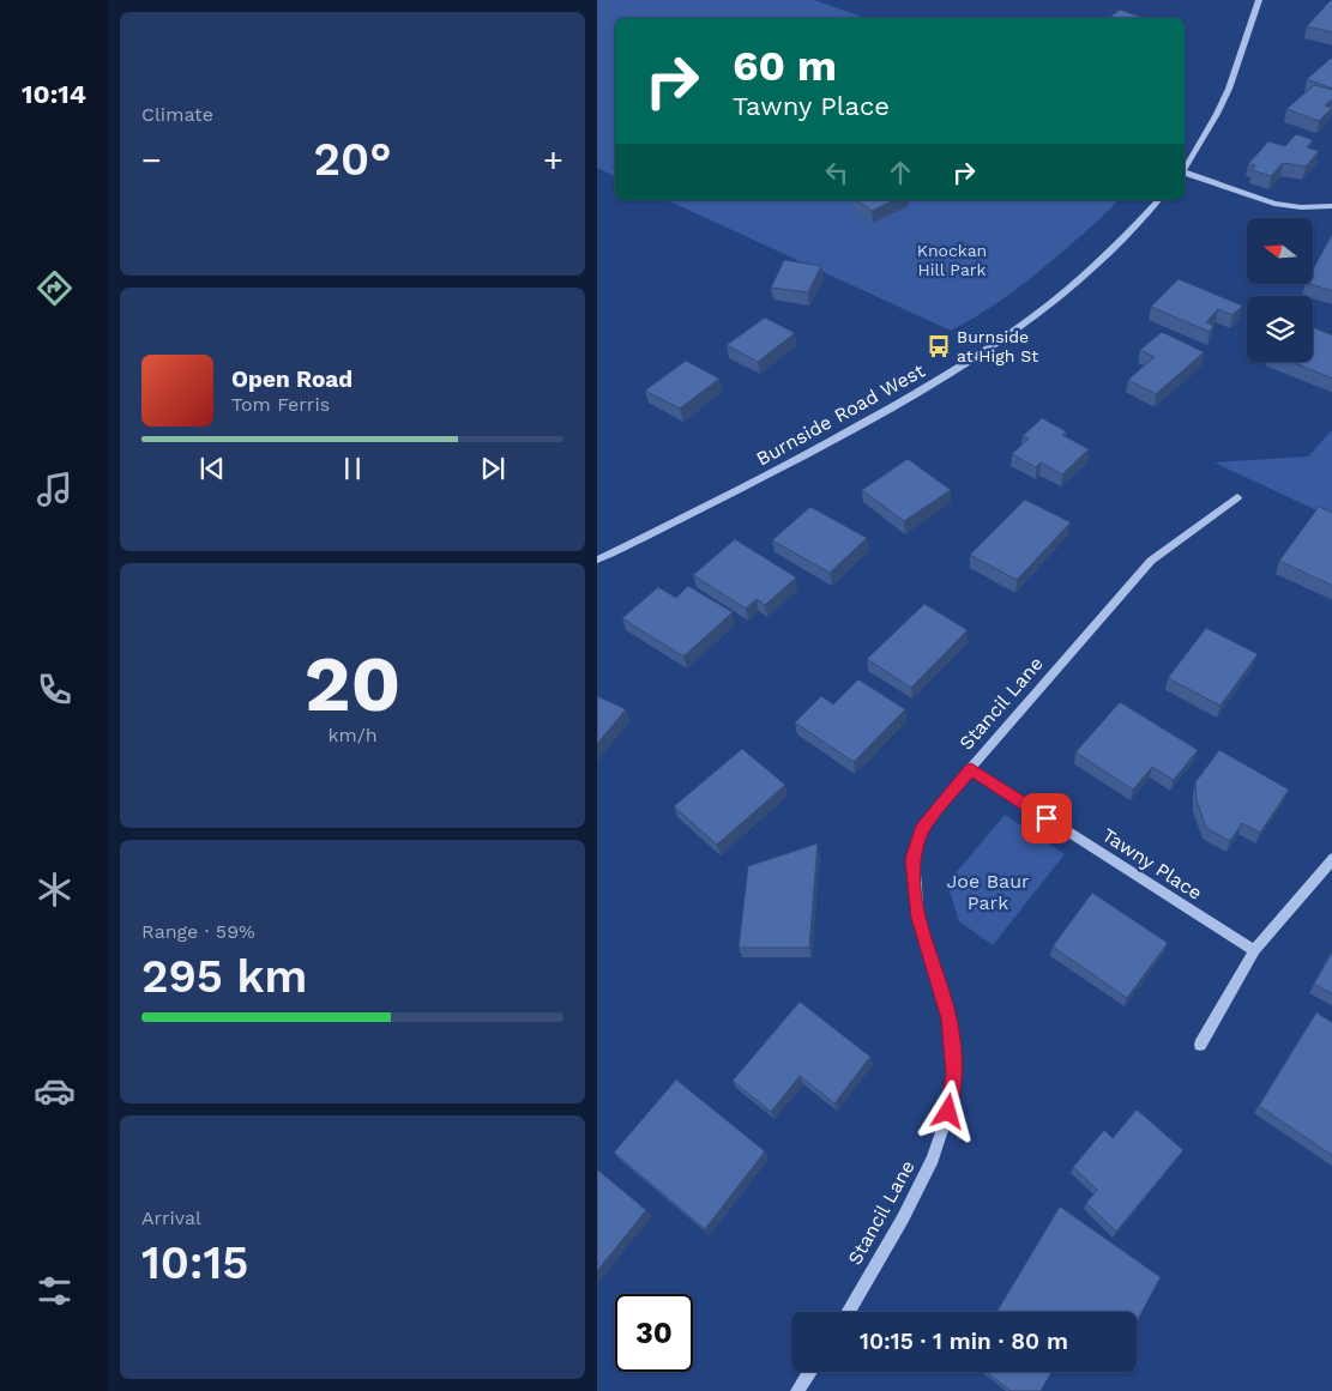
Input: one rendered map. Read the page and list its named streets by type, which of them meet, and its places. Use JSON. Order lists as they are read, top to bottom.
{
  "streets": {
    "street": ["Burnside Road West", "Stancil Lane", "Tawny Place"]
  },
  "crossings": [
    ["Stancil Lane", "Tawny Place"]
  ],
  "parks": ["Knockan Hill Park", "Joe Baur Park"],
  "places": {
    "bus stop": ["Burnside at High St"]
  },
  "north": "left",
  "page": {
    "tabs": "10:14",
    "tile": [
      "Climate",
      ["20", "km/h"],
      ["Range · 59%", "295 km"],
      ["Arrival", "10:15"]
    ],
    "turn": ["60 m", "Tawny Place"],
    "heat": ["−", "20°", "+"],
    "song": ["Open Road", "Tom Ferris"],
    "limit": "30",
    "trip": "10:15 · 1 min · 80 m"
  }
}
